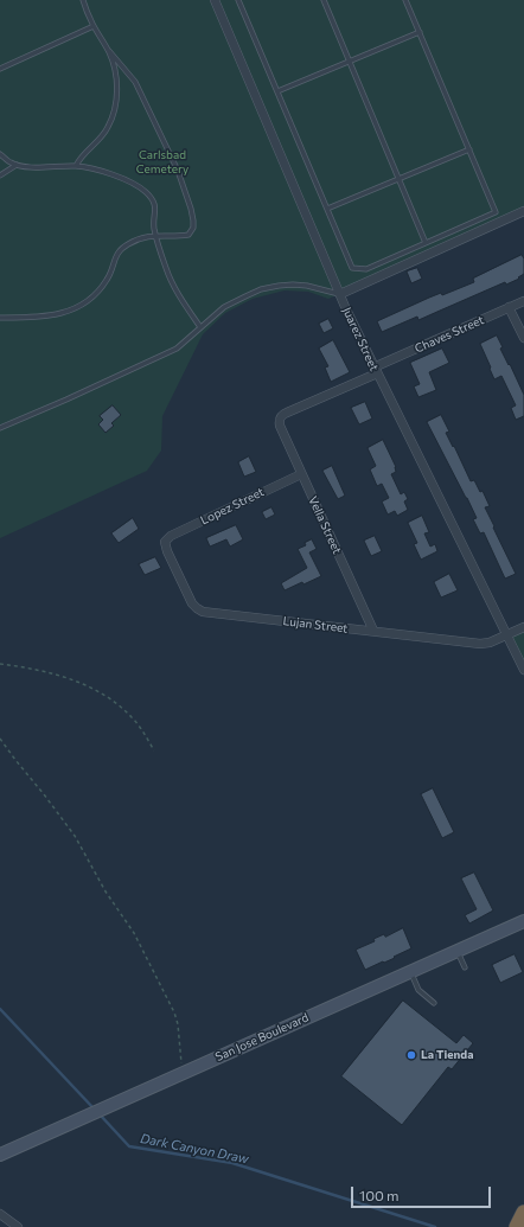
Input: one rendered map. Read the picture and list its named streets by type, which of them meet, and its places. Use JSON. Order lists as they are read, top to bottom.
{
  "streets": {
    "street": [
      "Chaves Street",
      "Juarez Street",
      "Lopez Street",
      "Vella Street",
      "Lujan Street",
      "San Jose Boulevard"
    ]
  },
  "crossings": [
    ["Chaves Street", "Juarez Street"],
    ["Chaves Street", "Vella Street"],
    ["Juarez Street", "Lujan Street"],
    ["Lopez Street", "Vella Street"],
    ["Lopez Street", "Lujan Street"],
    ["Vella Street", "Lujan Street"]
  ],
  "water": ["Dark Canyon Draw"],
  "parks": ["Carlsbad Cemetery"],
  "places": ["La Tienda"],
  "scale_bar": "100 m"
}
